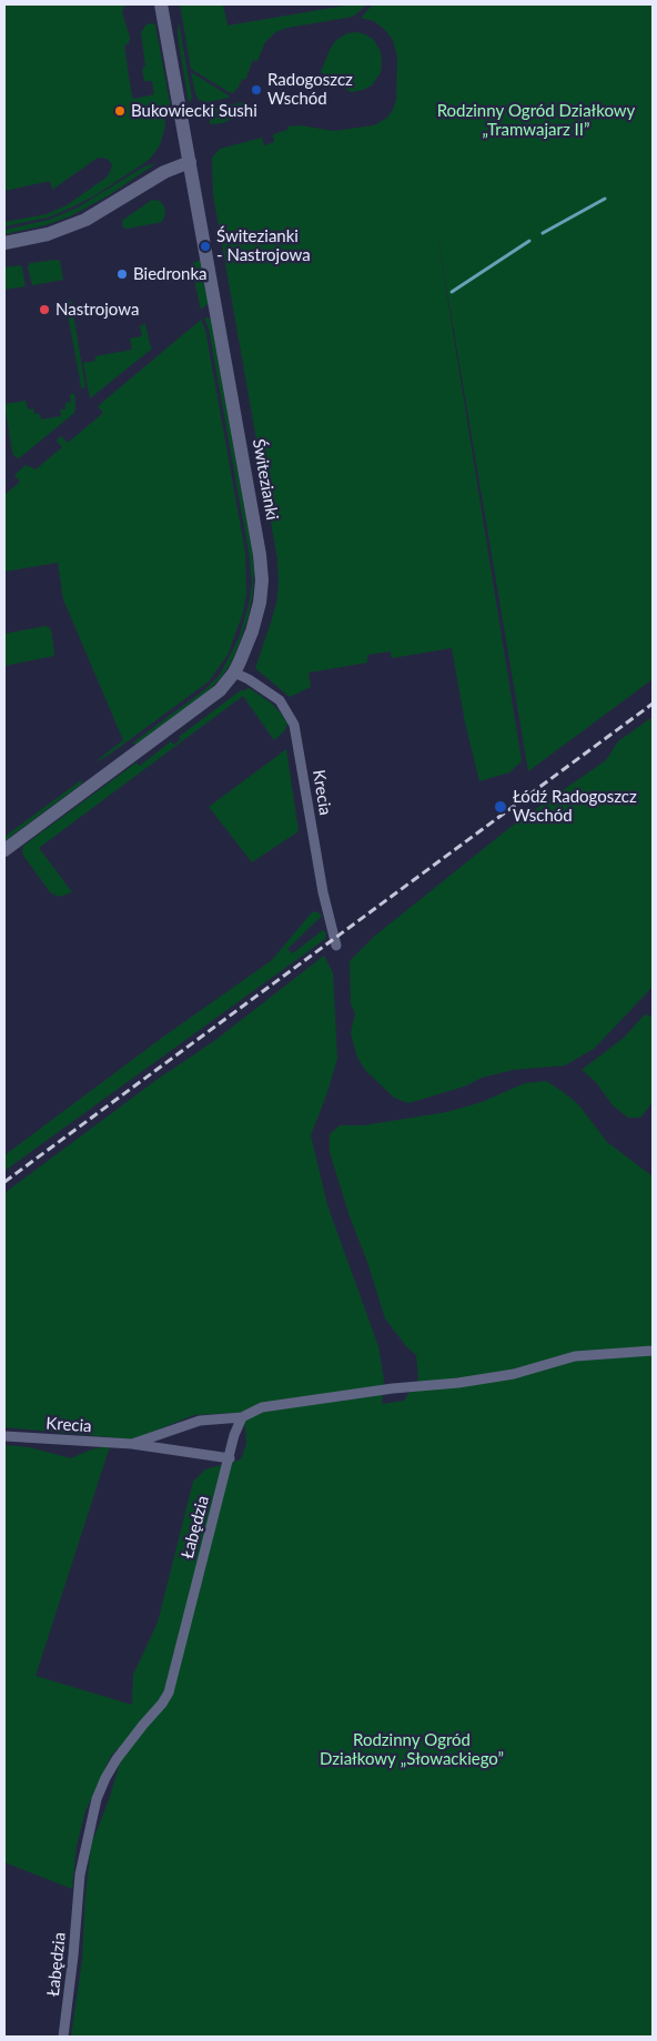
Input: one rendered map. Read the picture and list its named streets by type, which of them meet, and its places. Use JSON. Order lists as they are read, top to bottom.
{
  "streets": {
    "street": ["Świtezianki", "Krecia", "Łabędzia"]
  },
  "crossings": [
    ["Świtezianki", "Krecia"],
    ["Krecia", "Łabędzia"]
  ],
  "parks": ["Rodzinny Ogród Działkowy „Tramwajarz II”", "Rodzinny Ogród Działkowy „Słowackiego”"],
  "places": [
    "Radogoszcz Wschód",
    "Bukowiecki Sushi",
    "Świtezianki - Nastrojowa",
    "Biedronka",
    "Nastrojowa",
    "Łódź Radogoszcz Wschód"
  ]
}
